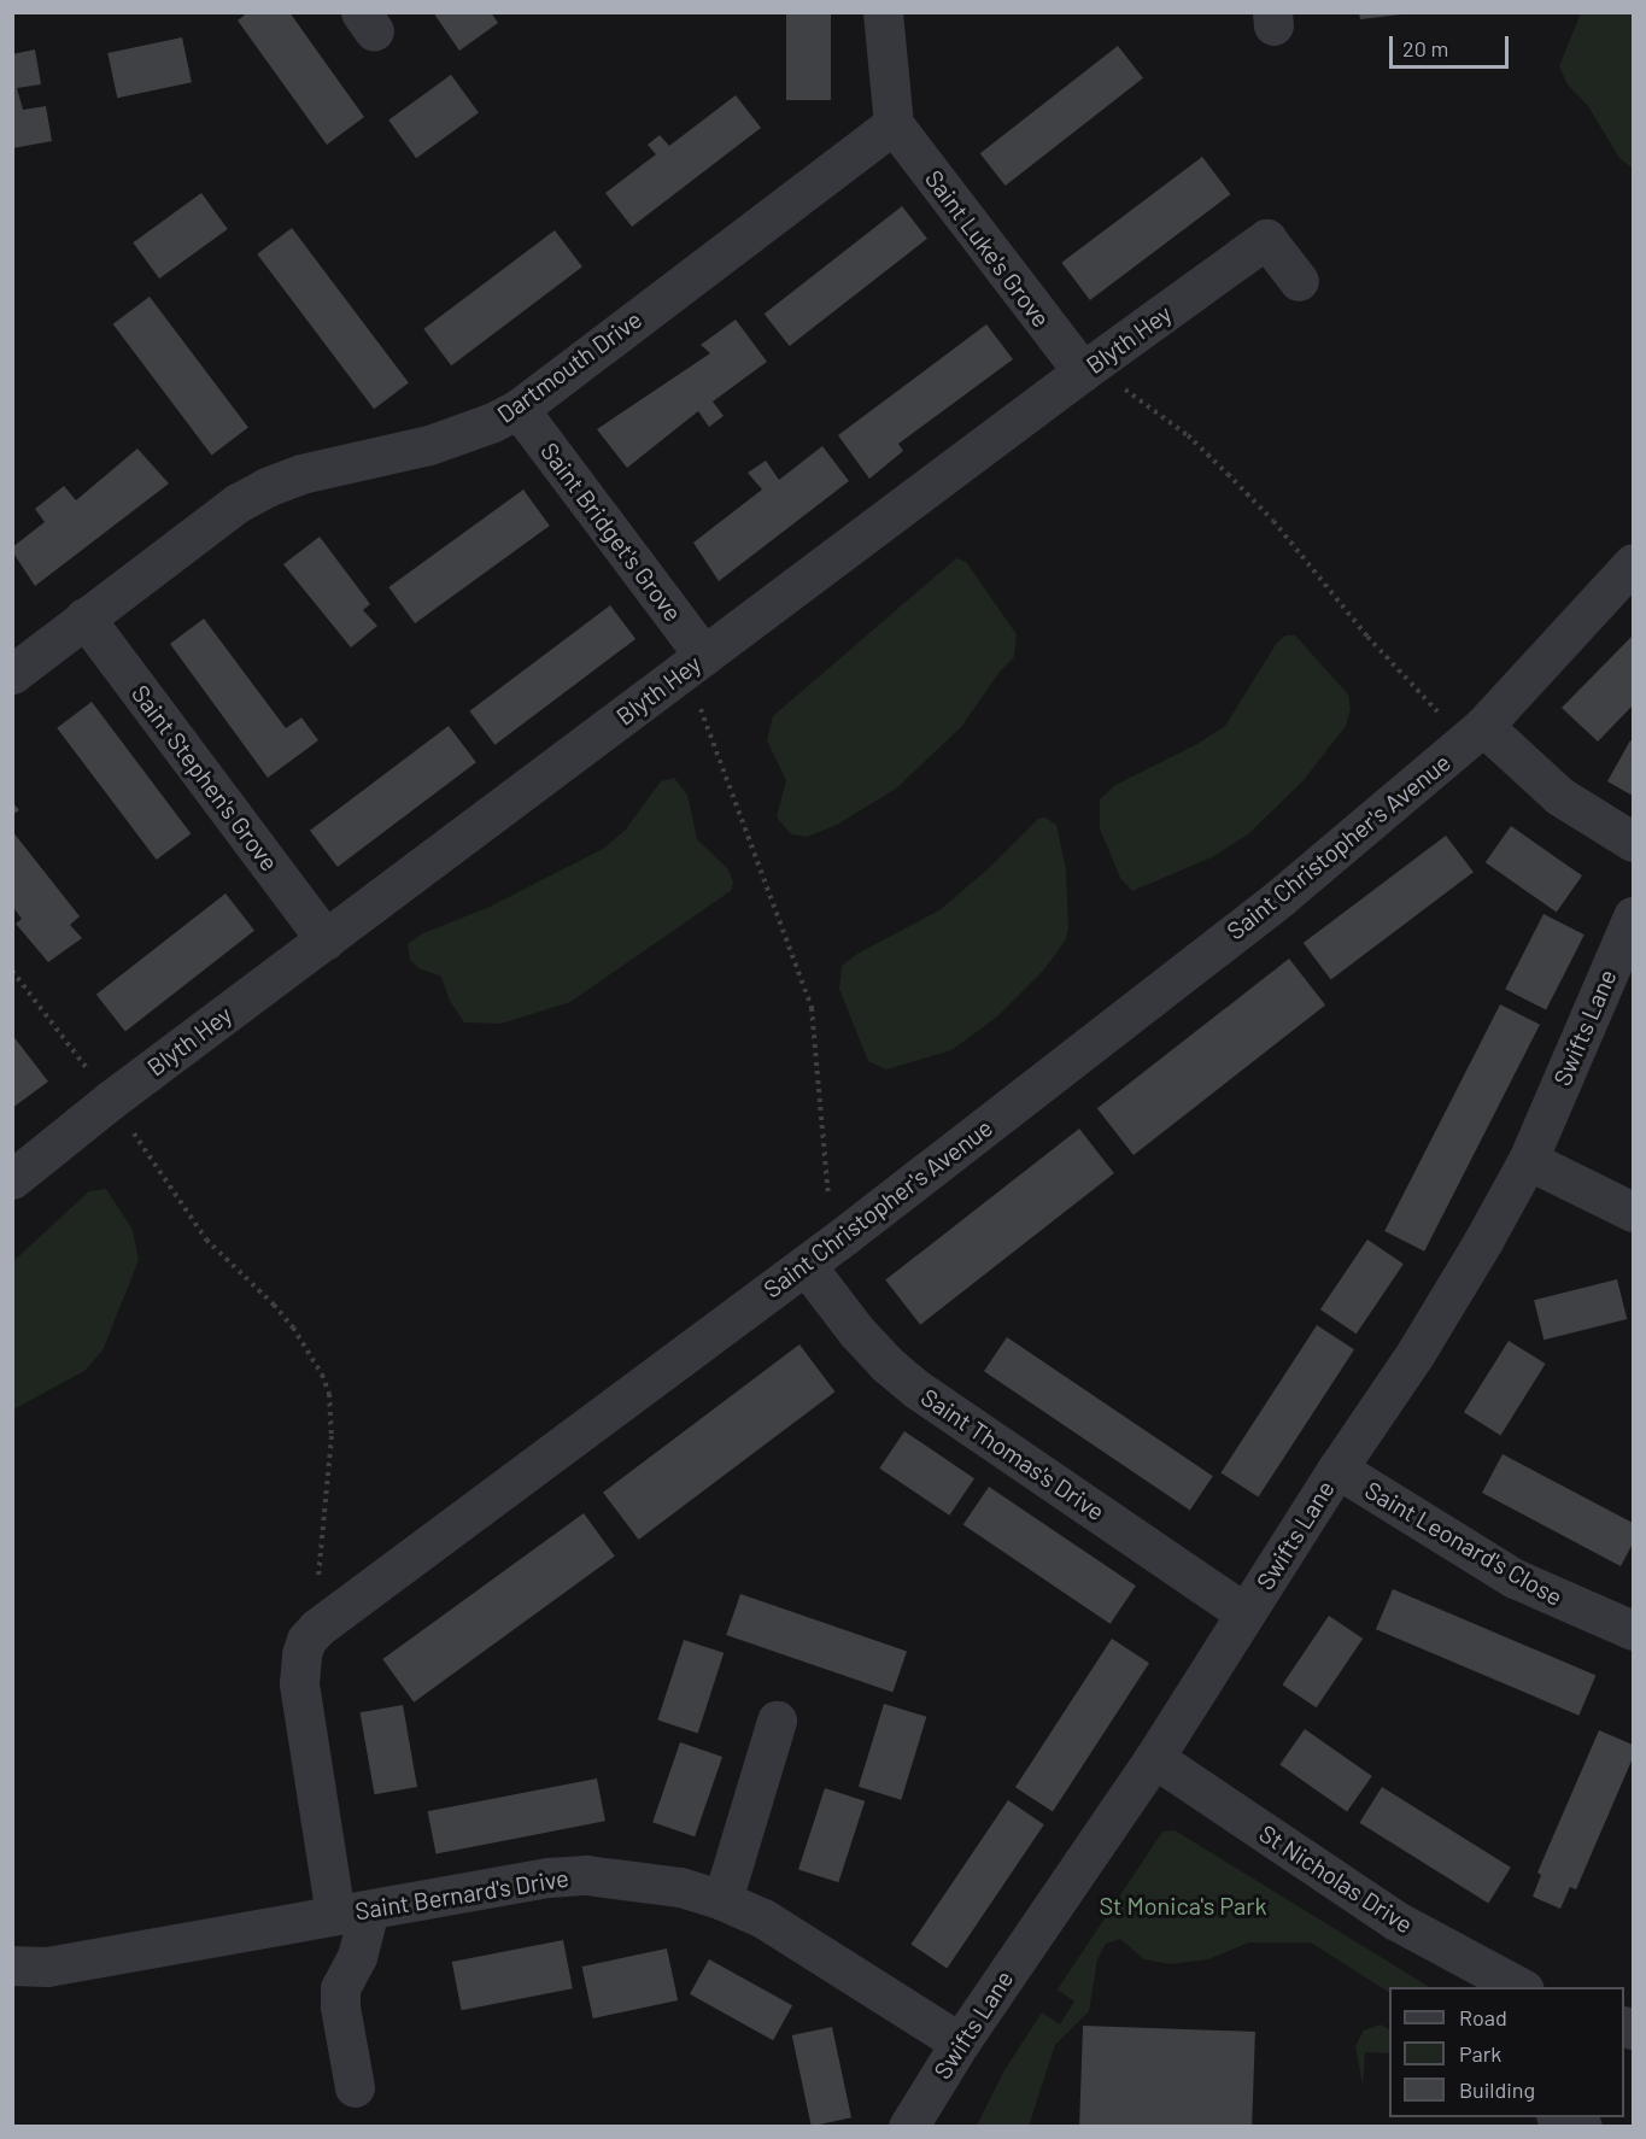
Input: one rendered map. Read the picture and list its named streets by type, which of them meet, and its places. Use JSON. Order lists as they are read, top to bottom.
{
  "streets": {
    "street": [
      "Saint Luke's Grove",
      "Blyth Hey",
      "Dartmouth Drive",
      "Saint Bridget's Grove",
      "Saint Stephen's Grove",
      "Saint Christopher's Avenue",
      "Swifts Lane",
      "Saint Thomas's Drive",
      "Saint Leonard's Close",
      "St Nicholas Drive",
      "Saint Bernard's Drive"
    ]
  },
  "crossings": [
    ["Saint Luke's Grove", "Blyth Hey"],
    ["Saint Luke's Grove", "Dartmouth Drive"],
    ["Blyth Hey", "Saint Bridget's Grove"],
    ["Blyth Hey", "Saint Stephen's Grove"],
    ["Dartmouth Drive", "Saint Bridget's Grove"],
    ["Dartmouth Drive", "Saint Stephen's Grove"],
    ["Saint Christopher's Avenue", "Saint Thomas's Drive"],
    ["Saint Christopher's Avenue", "Saint Bernard's Drive"],
    ["Swifts Lane", "Saint Thomas's Drive"],
    ["Swifts Lane", "Saint Leonard's Close"],
    ["Swifts Lane", "St Nicholas Drive"],
    ["Swifts Lane", "Saint Bernard's Drive"]
  ],
  "parks": ["St Monica's Park"],
  "legend": ["Road", "Park", "Building"],
  "scale_bar": "20 m"
}
